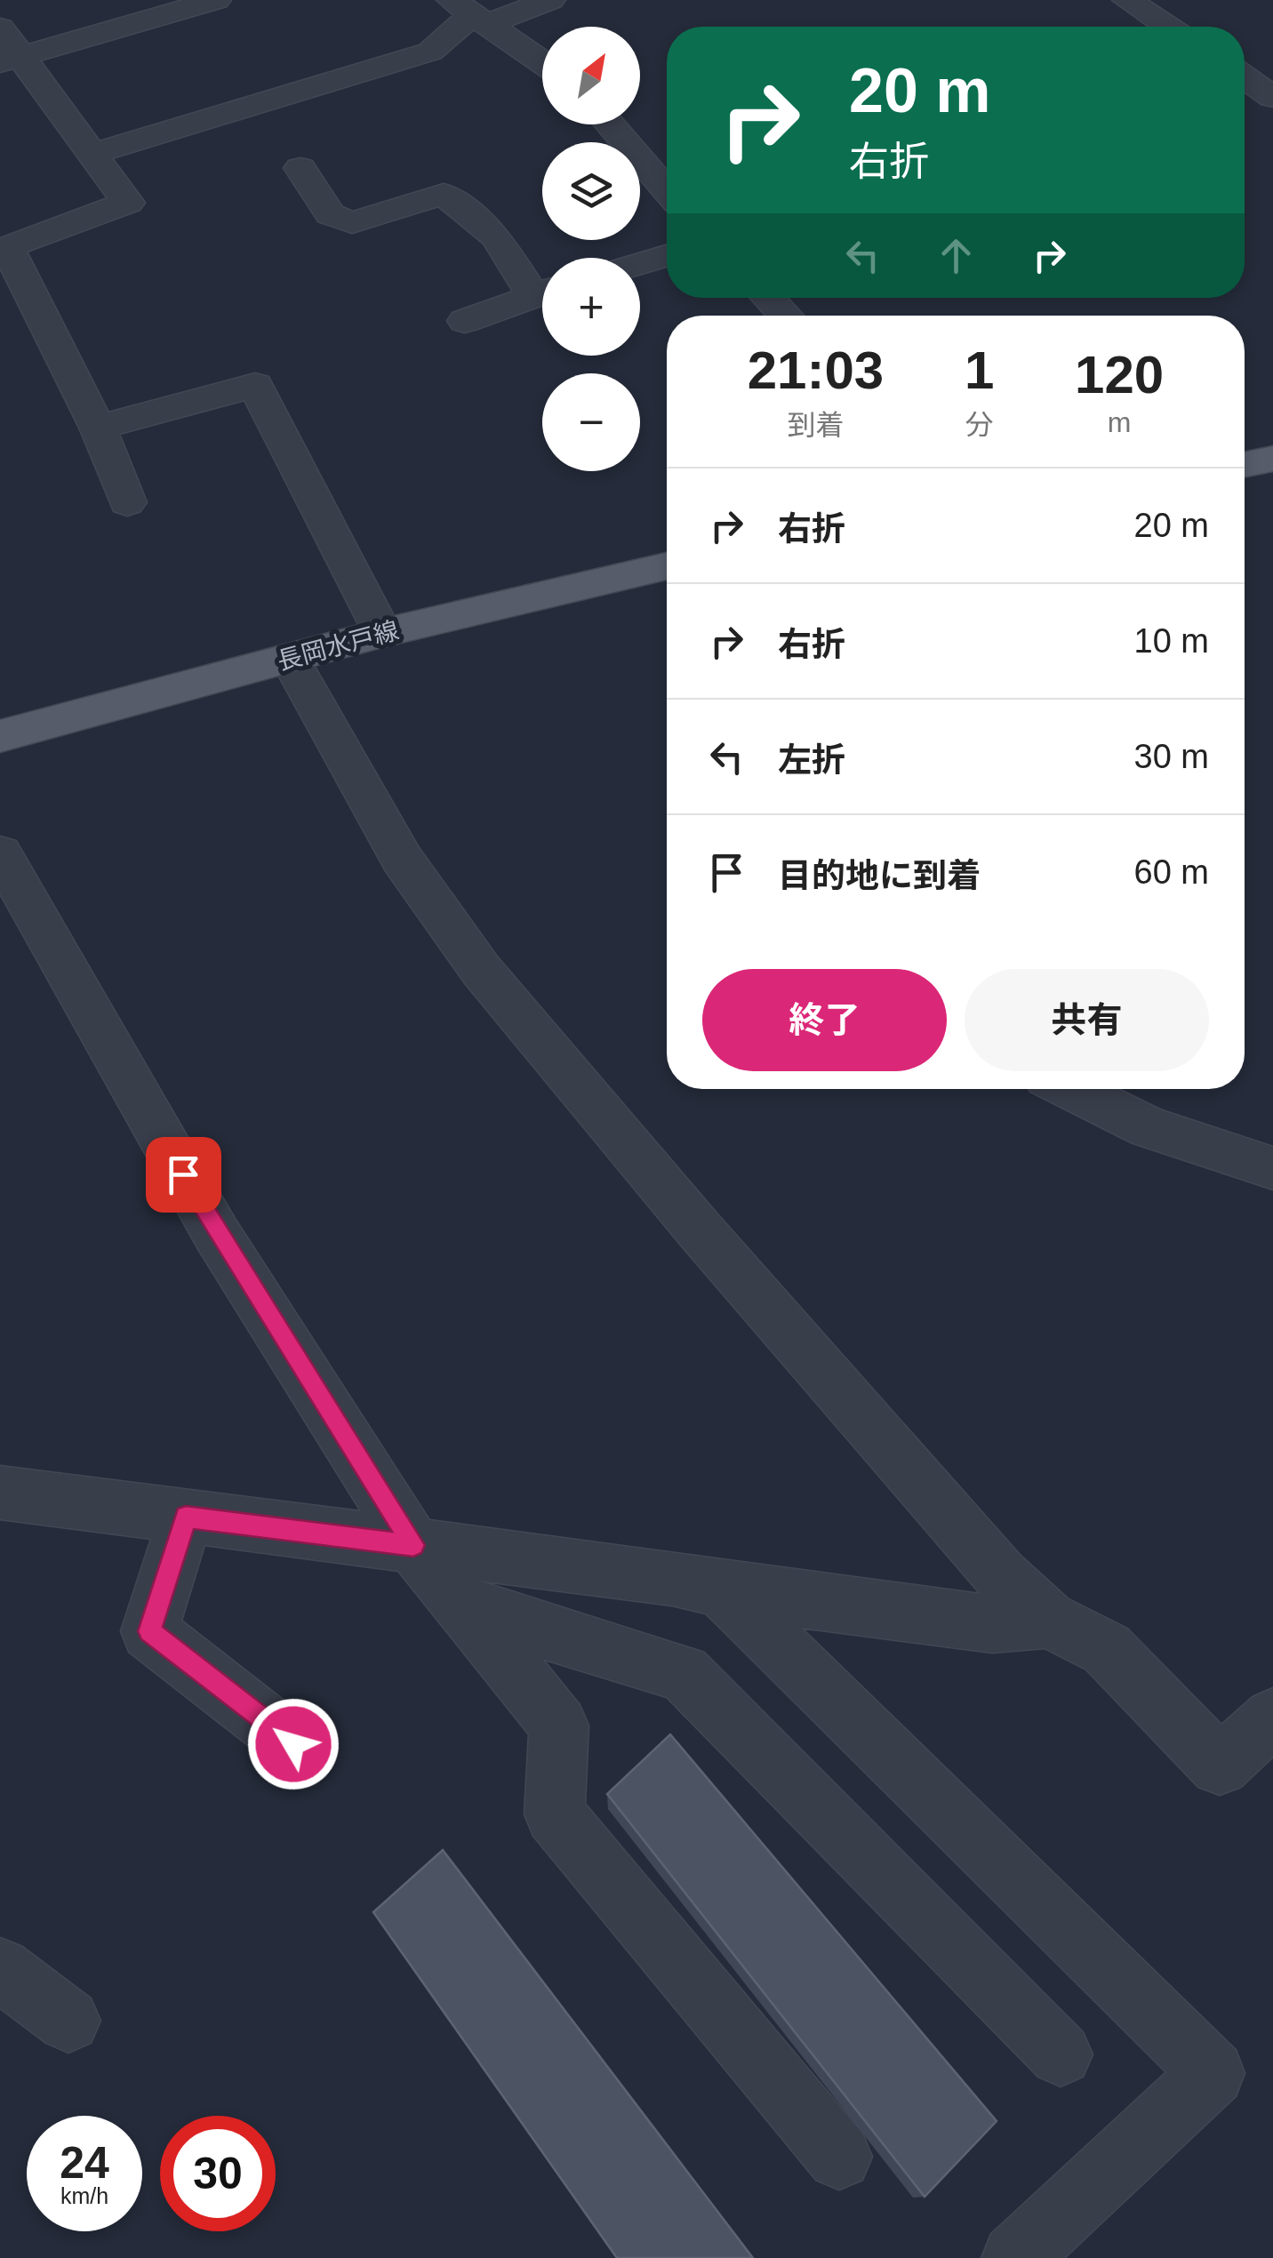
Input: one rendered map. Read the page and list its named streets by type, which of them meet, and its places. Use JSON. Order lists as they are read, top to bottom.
{
  "streets": {
    "main road": ["長岡水戸線"]
  },
  "north": "top right",
  "page": {
    "map_buttons": ["+", "−"],
    "turn": ["20 m", "右折"],
    "eta": [
      "21:03",
      "到着",
      "1",
      "分",
      "120",
      "m"
    ],
    "list": [
      {
        "name": "右折",
        "value": "20 m"
      },
      {
        "name": "右折",
        "value": "10 m"
      },
      {
        "name": "左折",
        "value": "30 m"
      },
      {
        "name": "目的地に到着",
        "value": "60 m"
      }
    ],
    "buttons": ["終了", "共有"],
    "speed": "24 km/h",
    "limit": "30"
  }
}
